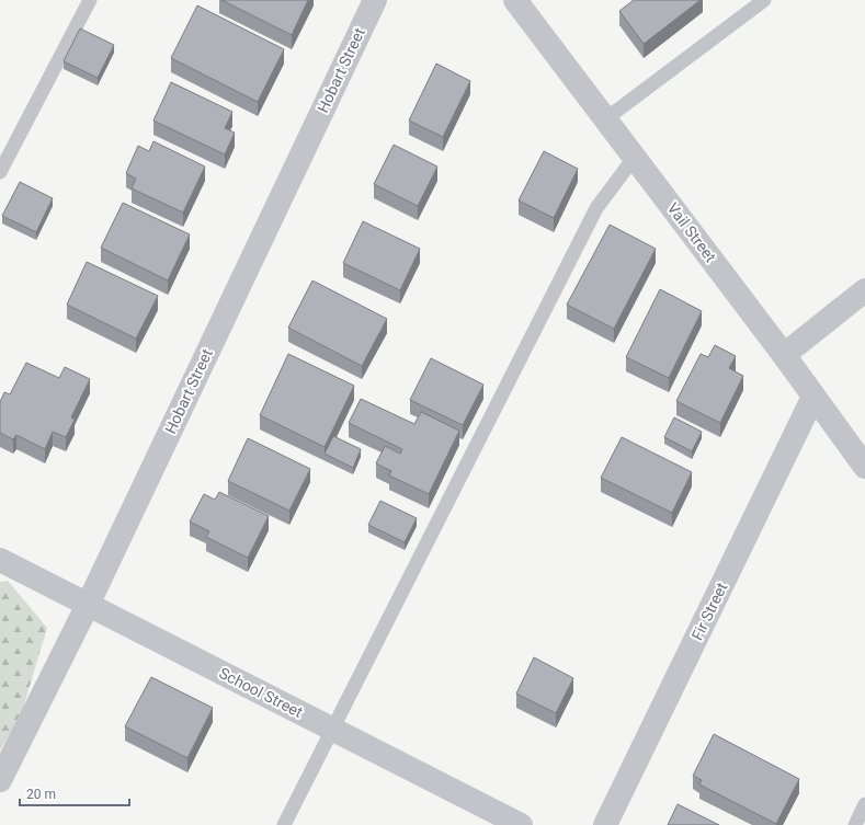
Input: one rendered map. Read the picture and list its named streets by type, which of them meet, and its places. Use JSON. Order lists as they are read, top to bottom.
{
  "streets": {
    "street": [
      "Hobart Street",
      "Vail Street",
      "Fir Street",
      "School Street"
    ]
  },
  "crossings": [
    ["Hobart Street", "School Street"],
    ["Vail Street", "Fir Street"]
  ],
  "scale_bar": "20 m"
}
